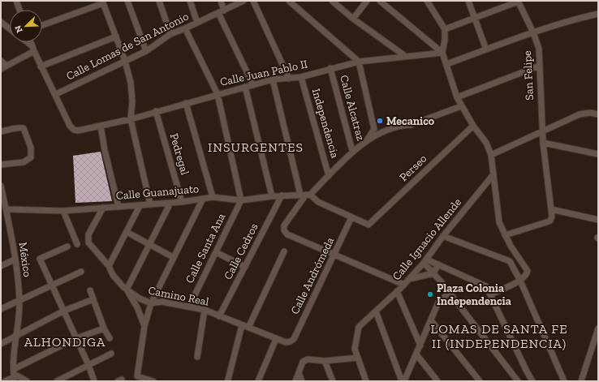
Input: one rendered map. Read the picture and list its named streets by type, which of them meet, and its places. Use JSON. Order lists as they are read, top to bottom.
{
  "streets": {
    "street": [
      "Calle Lomas de San Antonio",
      "Calle Juan Pablo II",
      "San Felipe",
      "Calle Alcatraz",
      "Independencia",
      "Pedregal",
      "Perseo",
      "Calle Guanajuato",
      "Calle Ignacio Allende",
      "Calle Santa Ana",
      "Calle Cedros",
      "México",
      "Calle Andrómeda",
      "Camino Real"
    ]
  },
  "crossings": [
    ["Calle Lomas de San Antonio", "Calle Juan Pablo II"],
    ["Calle Juan Pablo II", "Calle Alcatraz"],
    ["Calle Juan Pablo II", "Independencia"],
    ["Calle Juan Pablo II", "Pedregal"],
    ["Calle Alcatraz", "Independencia"],
    ["Calle Alcatraz", "Calle Guanajuato"],
    ["Calle Alcatraz", "Calle Andrómeda"],
    ["Pedregal", "Calle Guanajuato"],
    ["Perseo", "Calle Andrómeda"],
    ["Calle Guanajuato", "Calle Santa Ana"],
    ["Calle Guanajuato", "Calle Cedros"],
    ["Calle Guanajuato", "México"],
    ["Calle Guanajuato", "Camino Real"],
    ["Calle Santa Ana", "Camino Real"],
    ["Calle Cedros", "Camino Real"],
    ["Calle Andrómeda", "Camino Real"]
  ],
  "districts": ["INSURGENTES", "LOMAS DE SANTA FE II (INDEPENDENCIA)", "ALHONDIGA"],
  "places": ["Mecanico", "Plaza Colonia Independencia"],
  "north": "bottom left"
}
